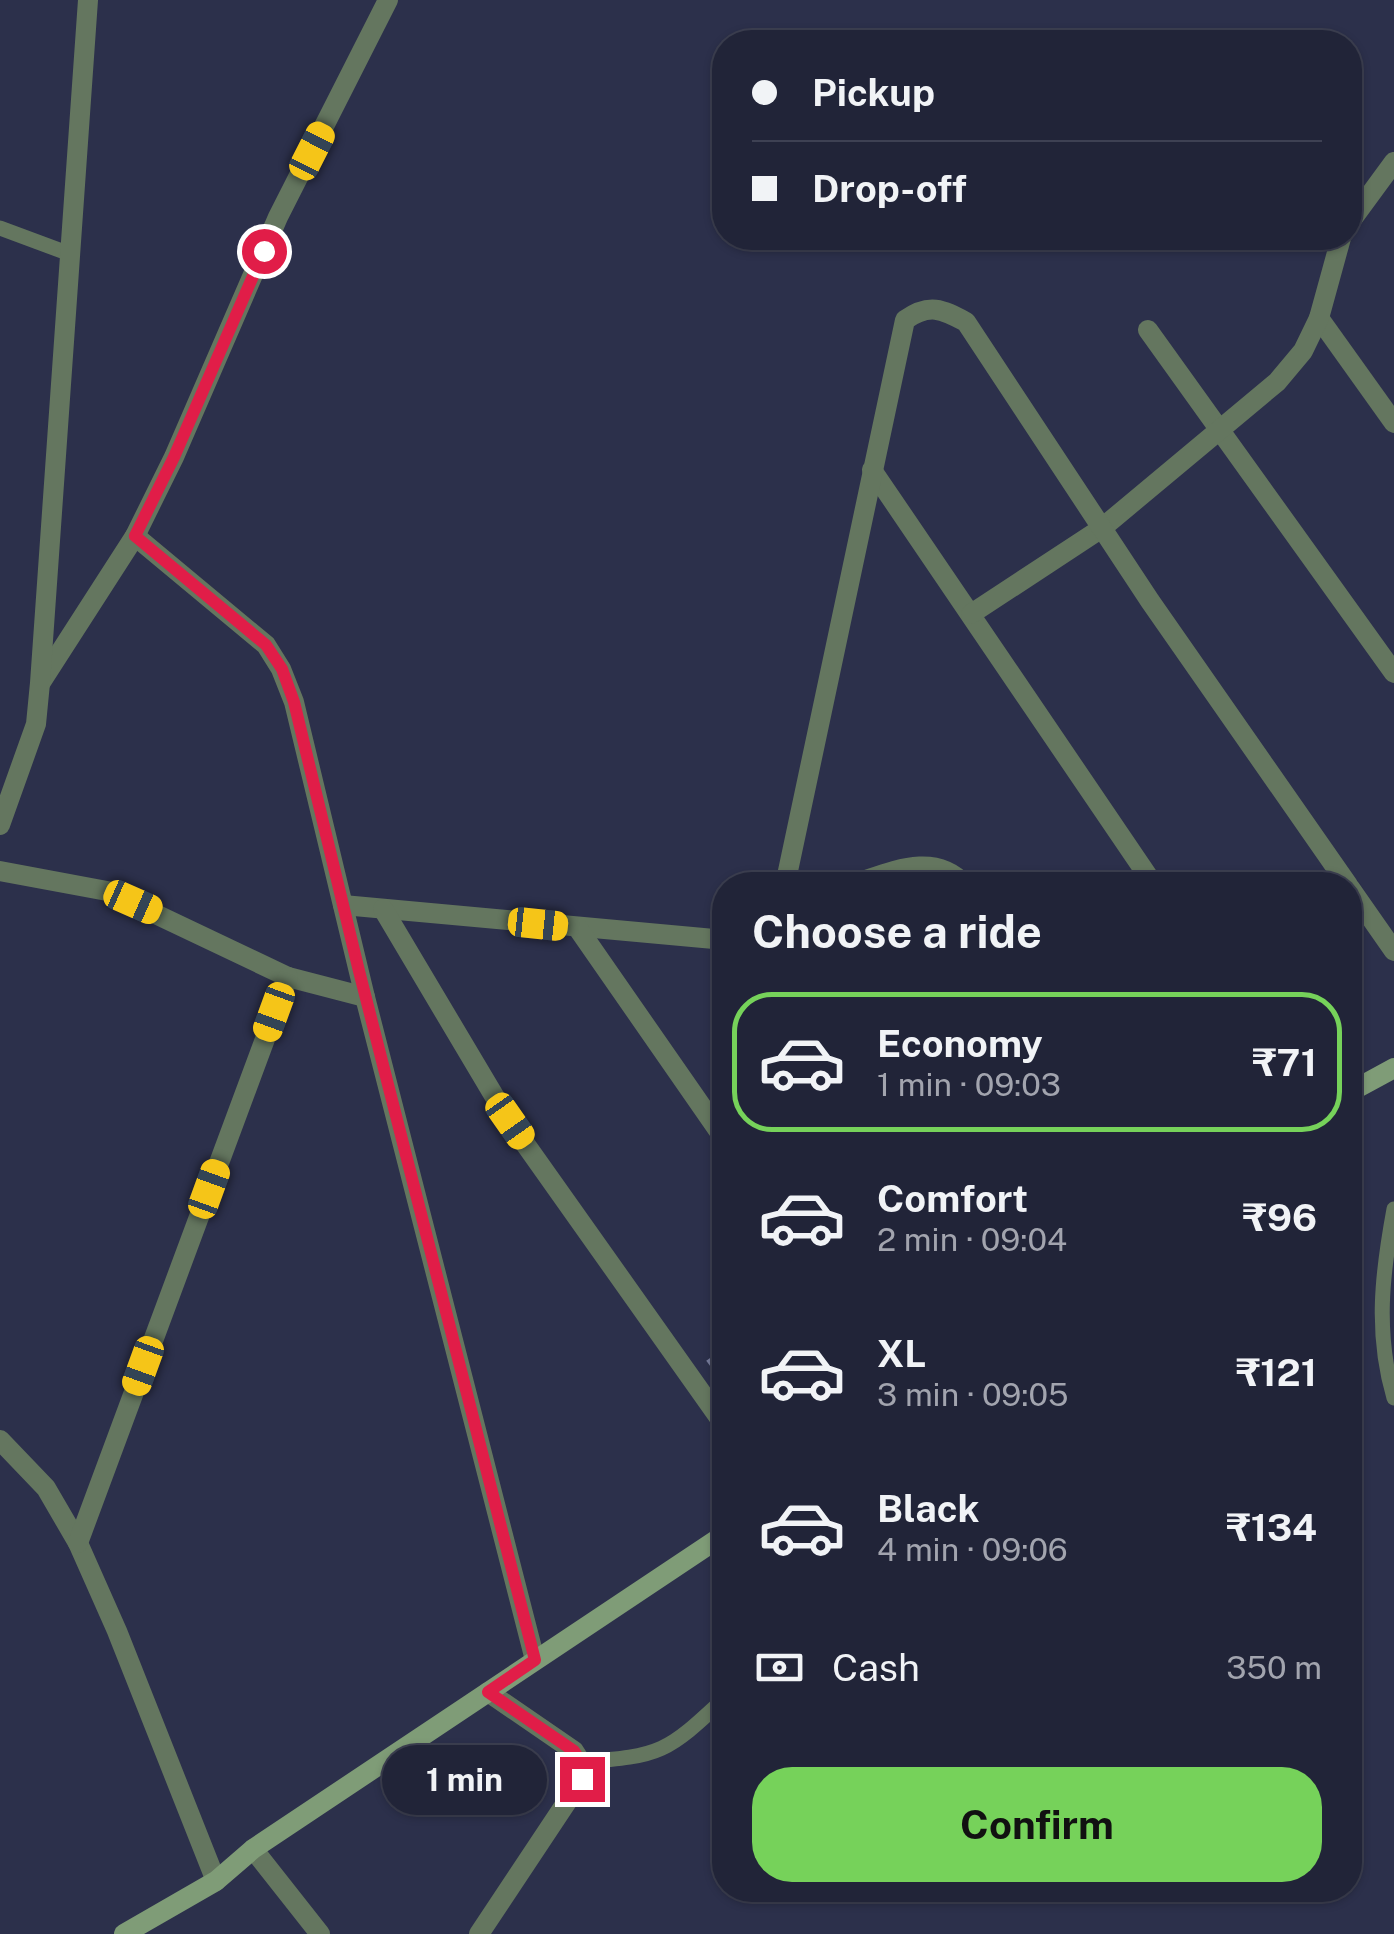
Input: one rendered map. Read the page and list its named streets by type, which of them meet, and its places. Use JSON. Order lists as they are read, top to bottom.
{
  "page": {
    "banner": ["Pickup", "Drop-off"],
    "heading": "Choose a ride",
    "list": [
      {
        "name": "Economy",
        "note": "1 min · 09:03",
        "value": "₹71"
      },
      {
        "name": "Comfort",
        "note": "2 min · 09:04",
        "value": "₹96"
      },
      {
        "name": "XL",
        "note": "3 min · 09:05",
        "value": "₹121"
      },
      {
        "name": "Black",
        "note": "4 min · 09:06",
        "value": "₹134"
      }
    ],
    "pay": ["Cash", "350 m"],
    "bubble": "1 min",
    "buttons": "Confirm"
  }
}
